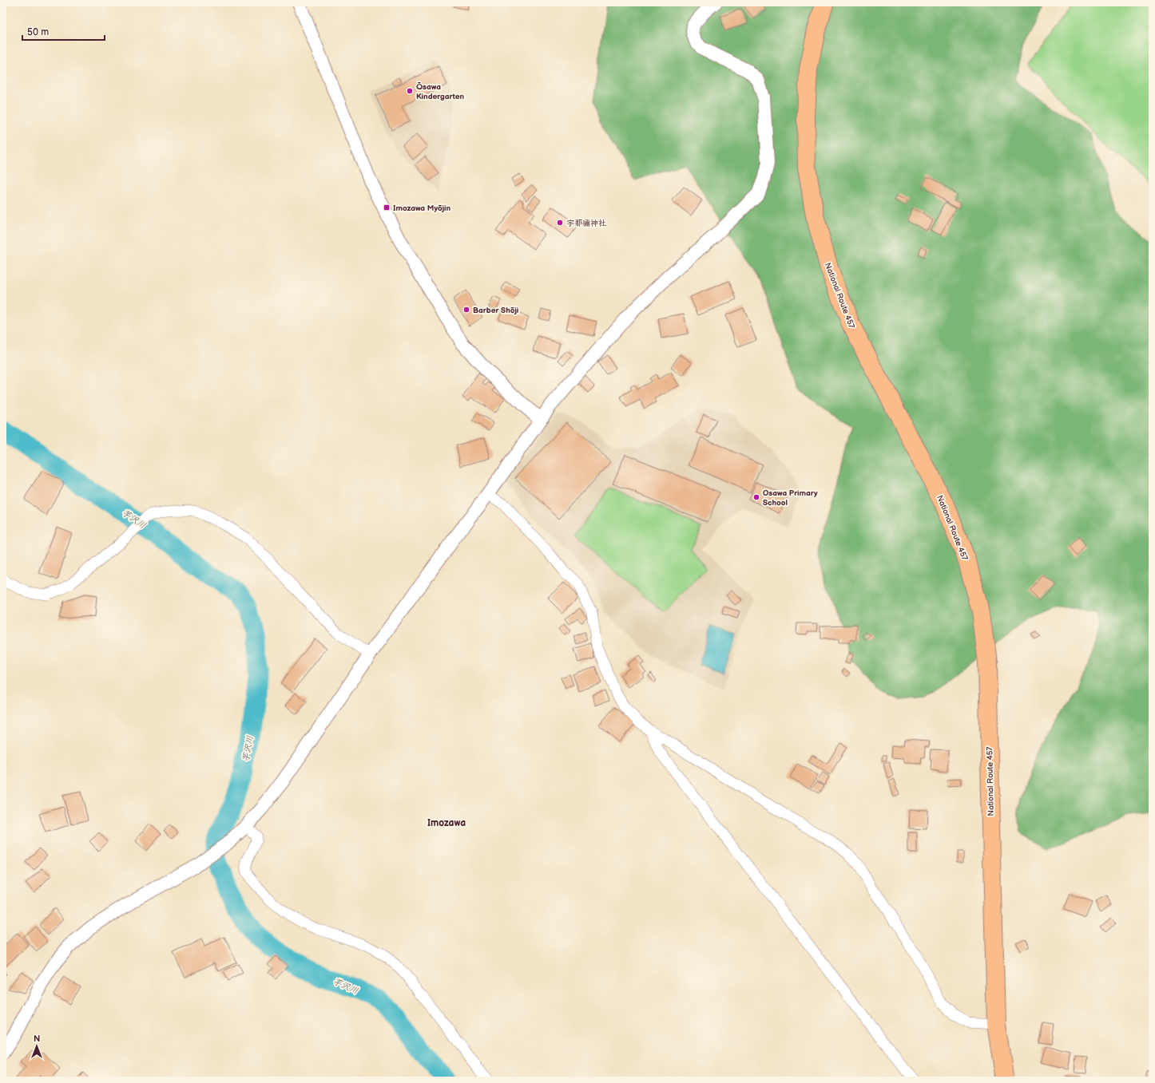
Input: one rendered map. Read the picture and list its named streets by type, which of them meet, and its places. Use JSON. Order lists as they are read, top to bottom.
{
  "streets": {
    "highway": ["National Route 457"]
  },
  "districts": ["Imozawa"],
  "water": ["芋沢川"],
  "places": {
    "other": [
      "Ōsawa Kindergarten",
      "宇那禰神社",
      "Barber Shōji",
      "Osawa Primary School"
    ],
    "transit": ["Imozawa Myōjin"]
  },
  "scale_bar": "50 m",
  "north": "top"
}
